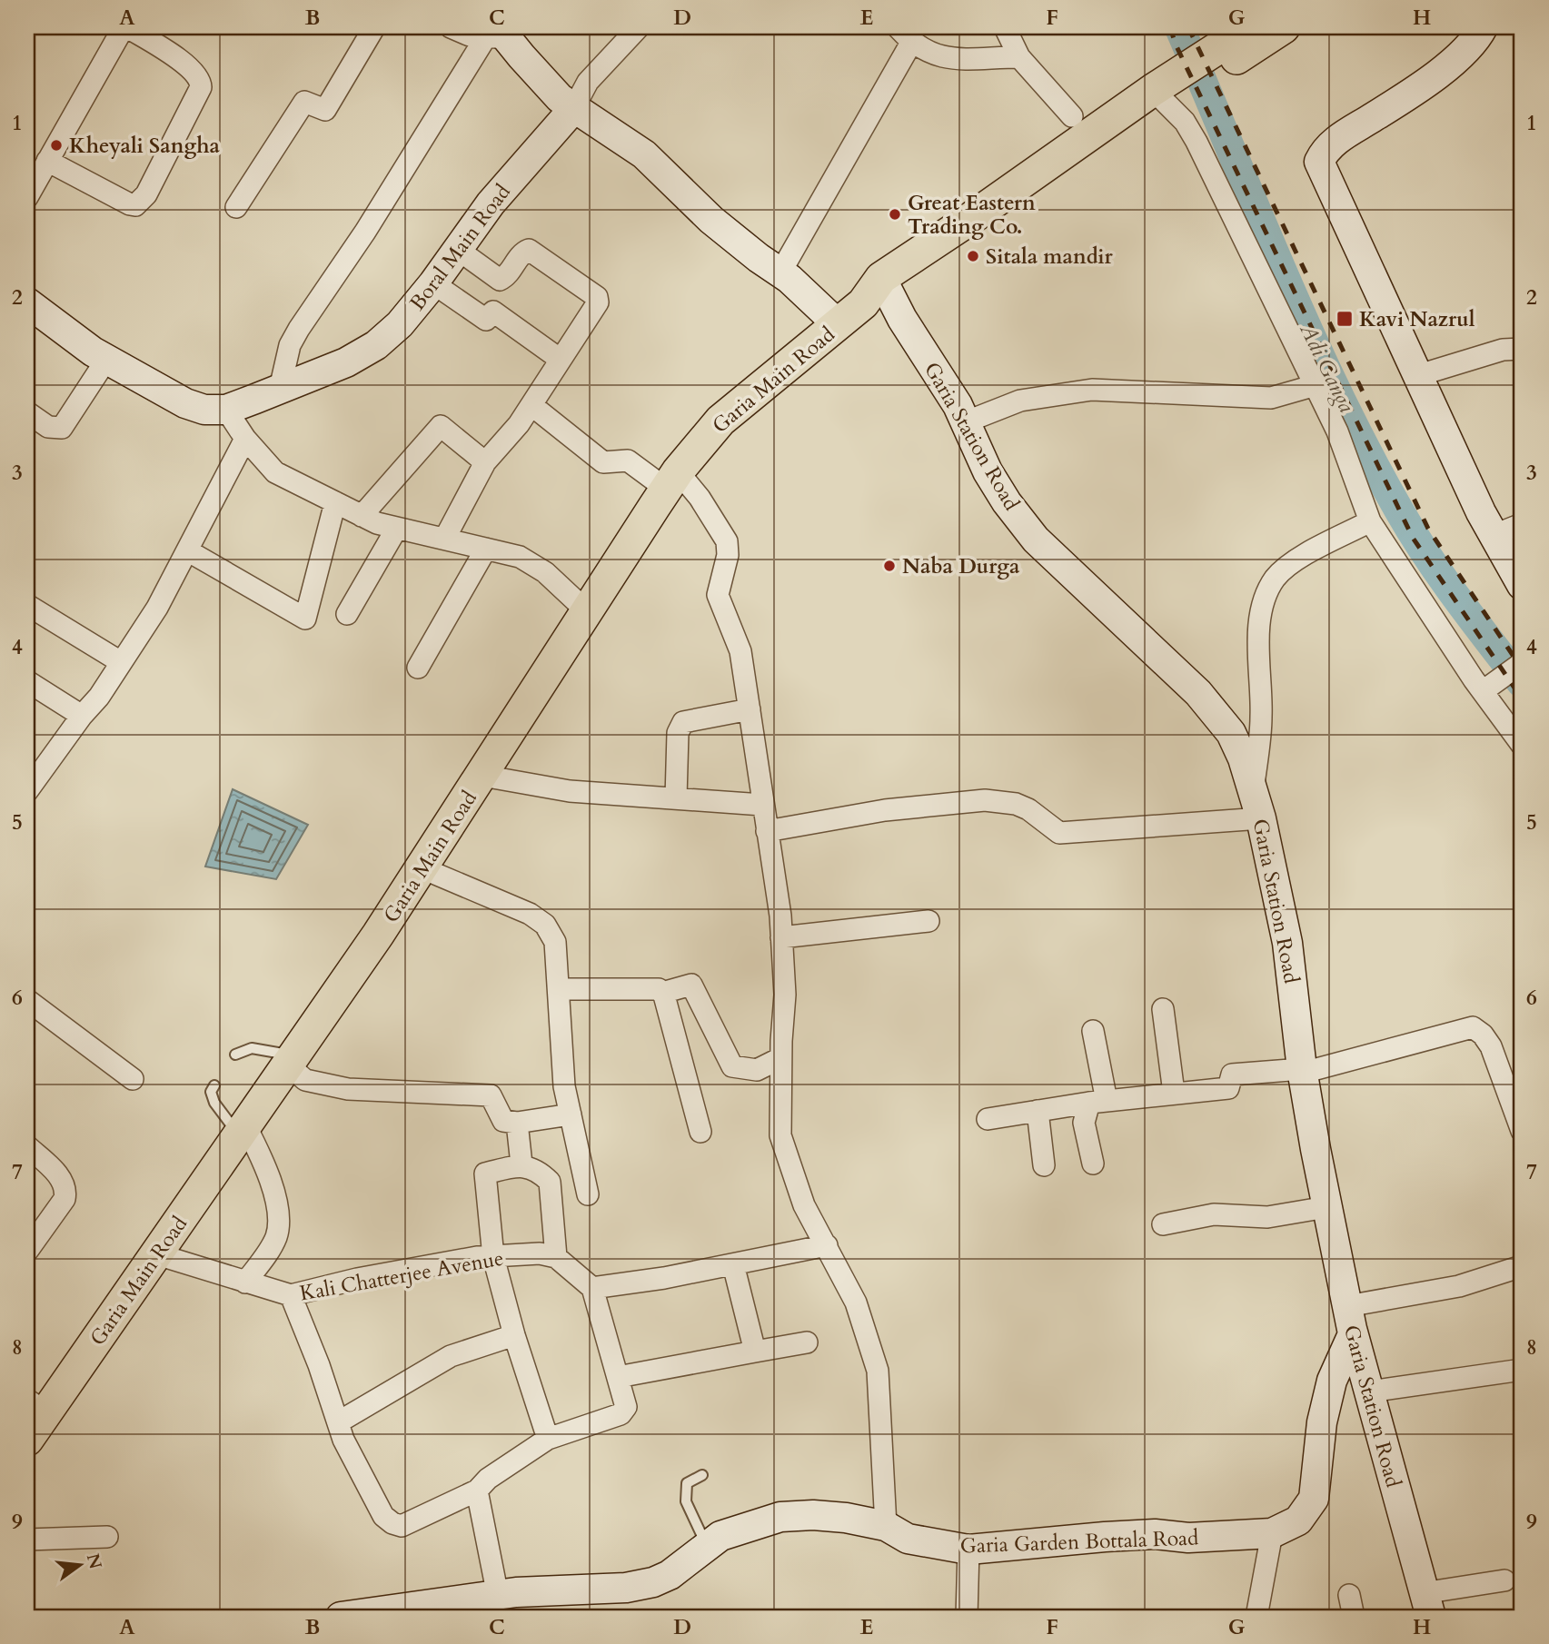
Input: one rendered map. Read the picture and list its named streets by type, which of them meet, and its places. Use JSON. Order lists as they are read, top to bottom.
{
  "streets": {
    "main road": [
      "Boral Main Road",
      "Garia Main Road",
      "Garia Station Road",
      "Garia Garden Bottala Road"
    ],
    "street": ["Kali Chatterjee Avenue"]
  },
  "crossings": [
    ["Garia Main Road", "Garia Station Road"],
    ["Garia Main Road", "Kali Chatterjee Avenue"]
  ],
  "water": ["Adi Ganga"],
  "places": {
    "other": [
      "Kheyali Sangha",
      "Great Eastern Trading Co.",
      "Sitala mandir",
      "Naba Durga"
    ],
    "transit": ["Kavi Nazrul"]
  },
  "north": "right",
  "grid": {
    "columns": [
      "A",
      "B",
      "C",
      "D",
      "E",
      "F",
      "G",
      "H"
    ],
    "rows": [
      "1",
      "2",
      "3",
      "4",
      "5",
      "6",
      "7",
      "8",
      "9"
    ]
  }
}
